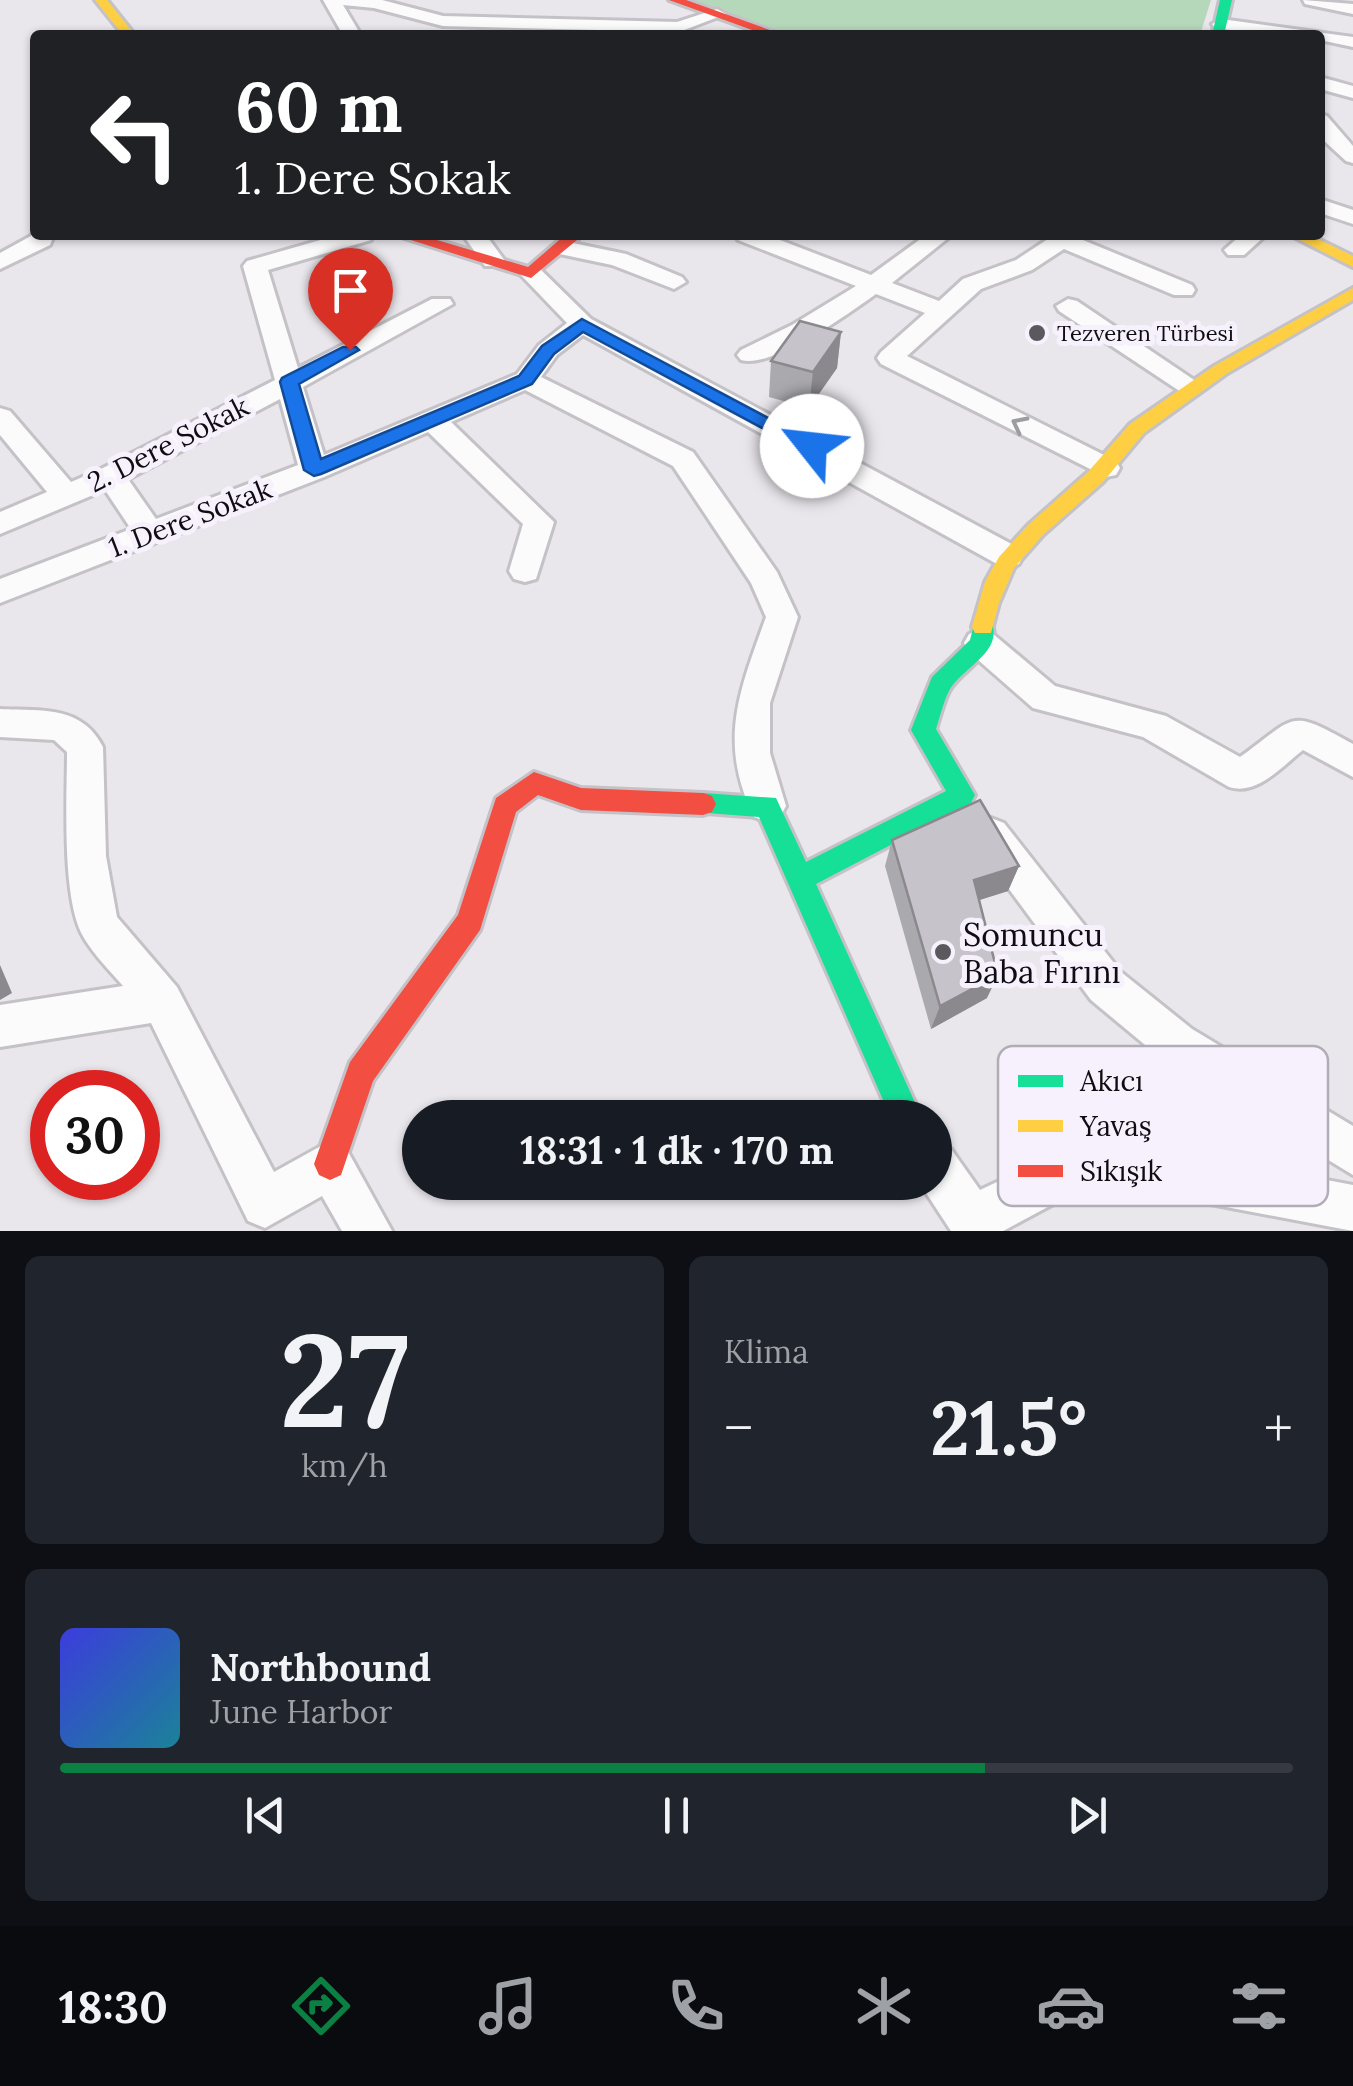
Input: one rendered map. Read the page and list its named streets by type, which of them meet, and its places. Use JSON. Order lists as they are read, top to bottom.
{
  "streets": {
    "street": ["2. Dere Sokak", "1. Dere Sokak"]
  },
  "places": ["Tezveren Türbesi", "Somuncu Baba Fırını"],
  "legend": ["Akıcı", "Yavaş", "Sıkışık"],
  "page": {
    "turn": ["60 m", "1. Dere Sokak"],
    "limit": "30",
    "trip": "18:31 · 1 dk · 170 m",
    "tile": [
      ["27", "km/h"],
      "Klima"
    ],
    "heat": ["−", "21.5°", "+"],
    "song": ["Northbound", "June Harbor"],
    "tabs": "18:30"
  }
}
